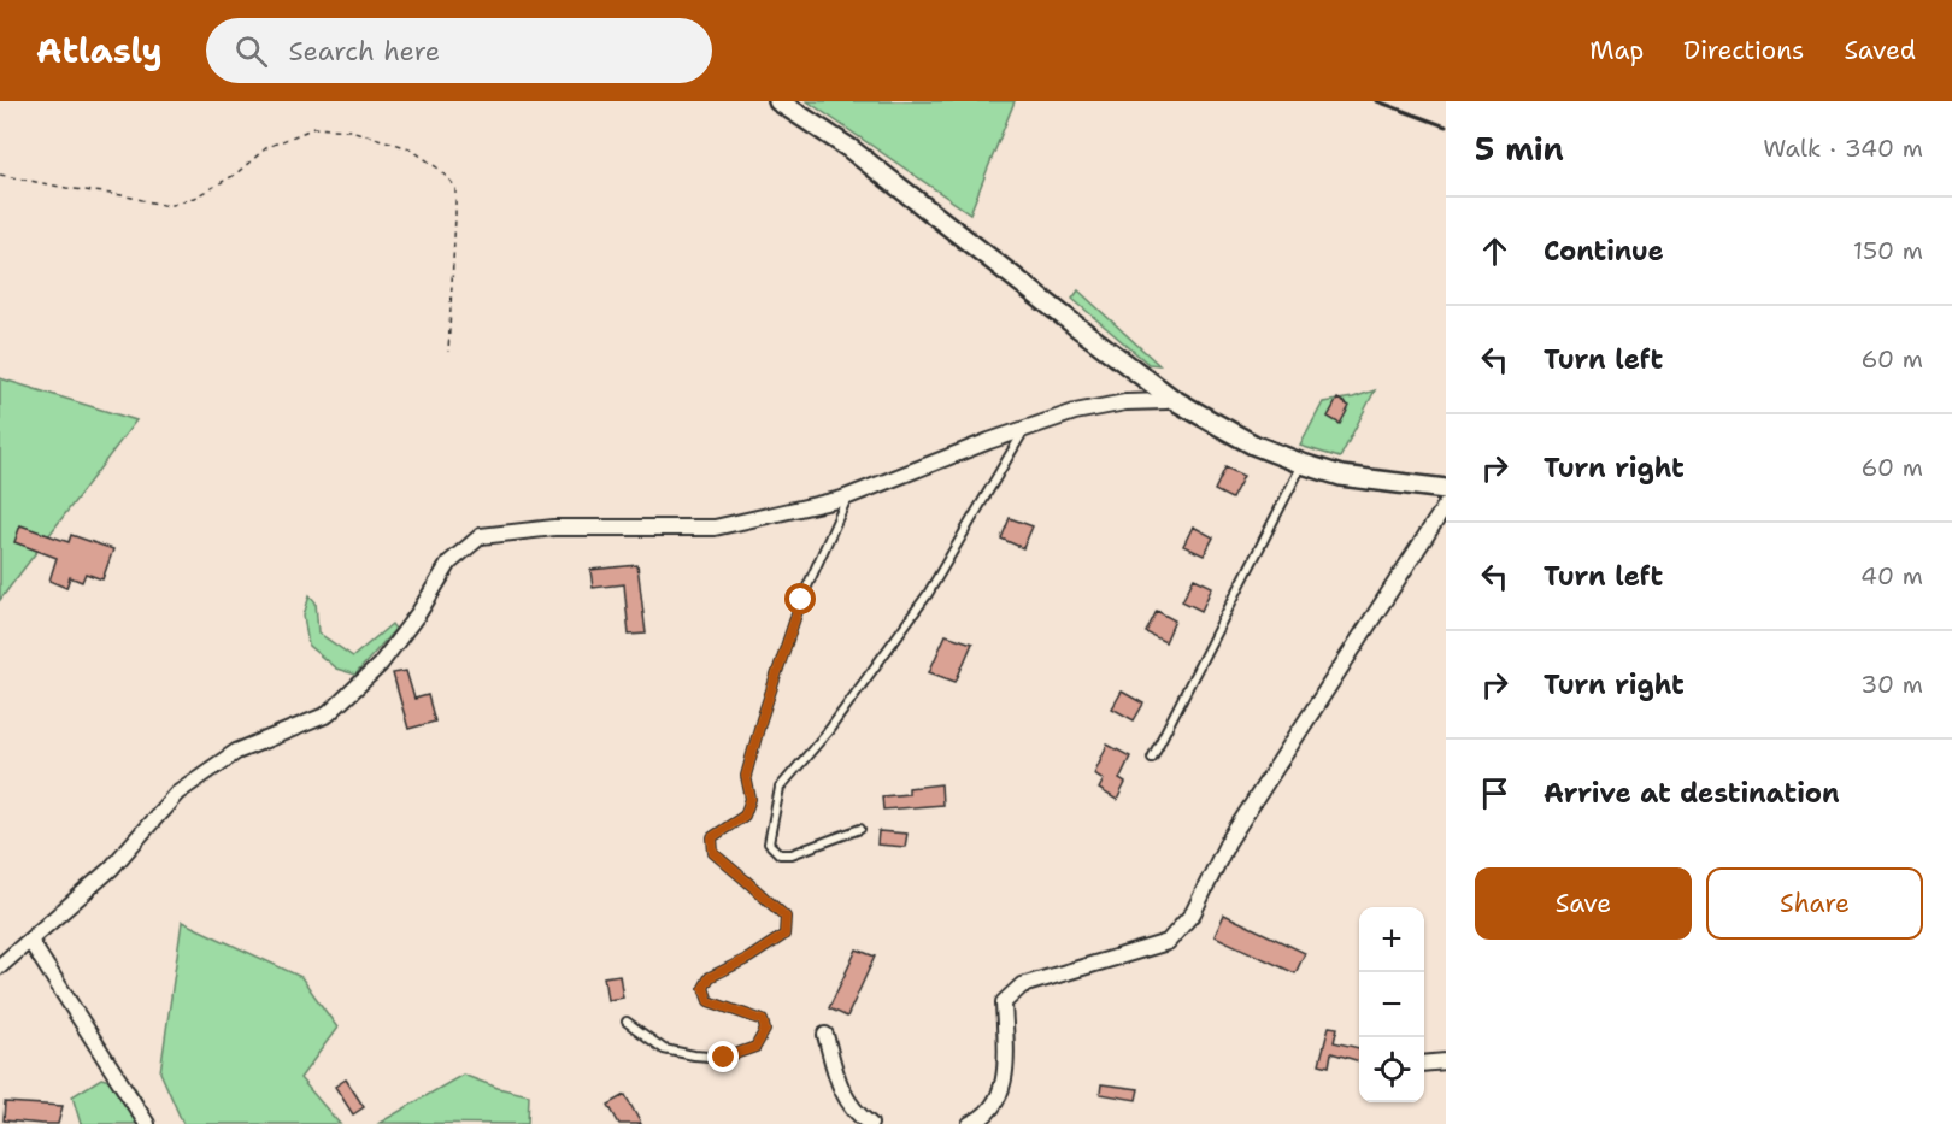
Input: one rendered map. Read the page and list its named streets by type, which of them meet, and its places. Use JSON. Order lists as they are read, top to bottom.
{
  "page": {
    "header": "Atlasly",
    "search": "Search here",
    "nav": ["Map", "Directions", "Saved"],
    "heading": ["5 min", "Walk · 340 m"],
    "list": [
      ["Continue", "150 m"],
      ["Turn left", "60 m"],
      ["Turn right", "60 m"],
      ["Turn left", "40 m"],
      ["Turn right", "30 m"],
      "Arrive at destination"
    ],
    "buttons": ["Save", "Share"],
    "map_buttons": ["+", "−"]
  }
}
